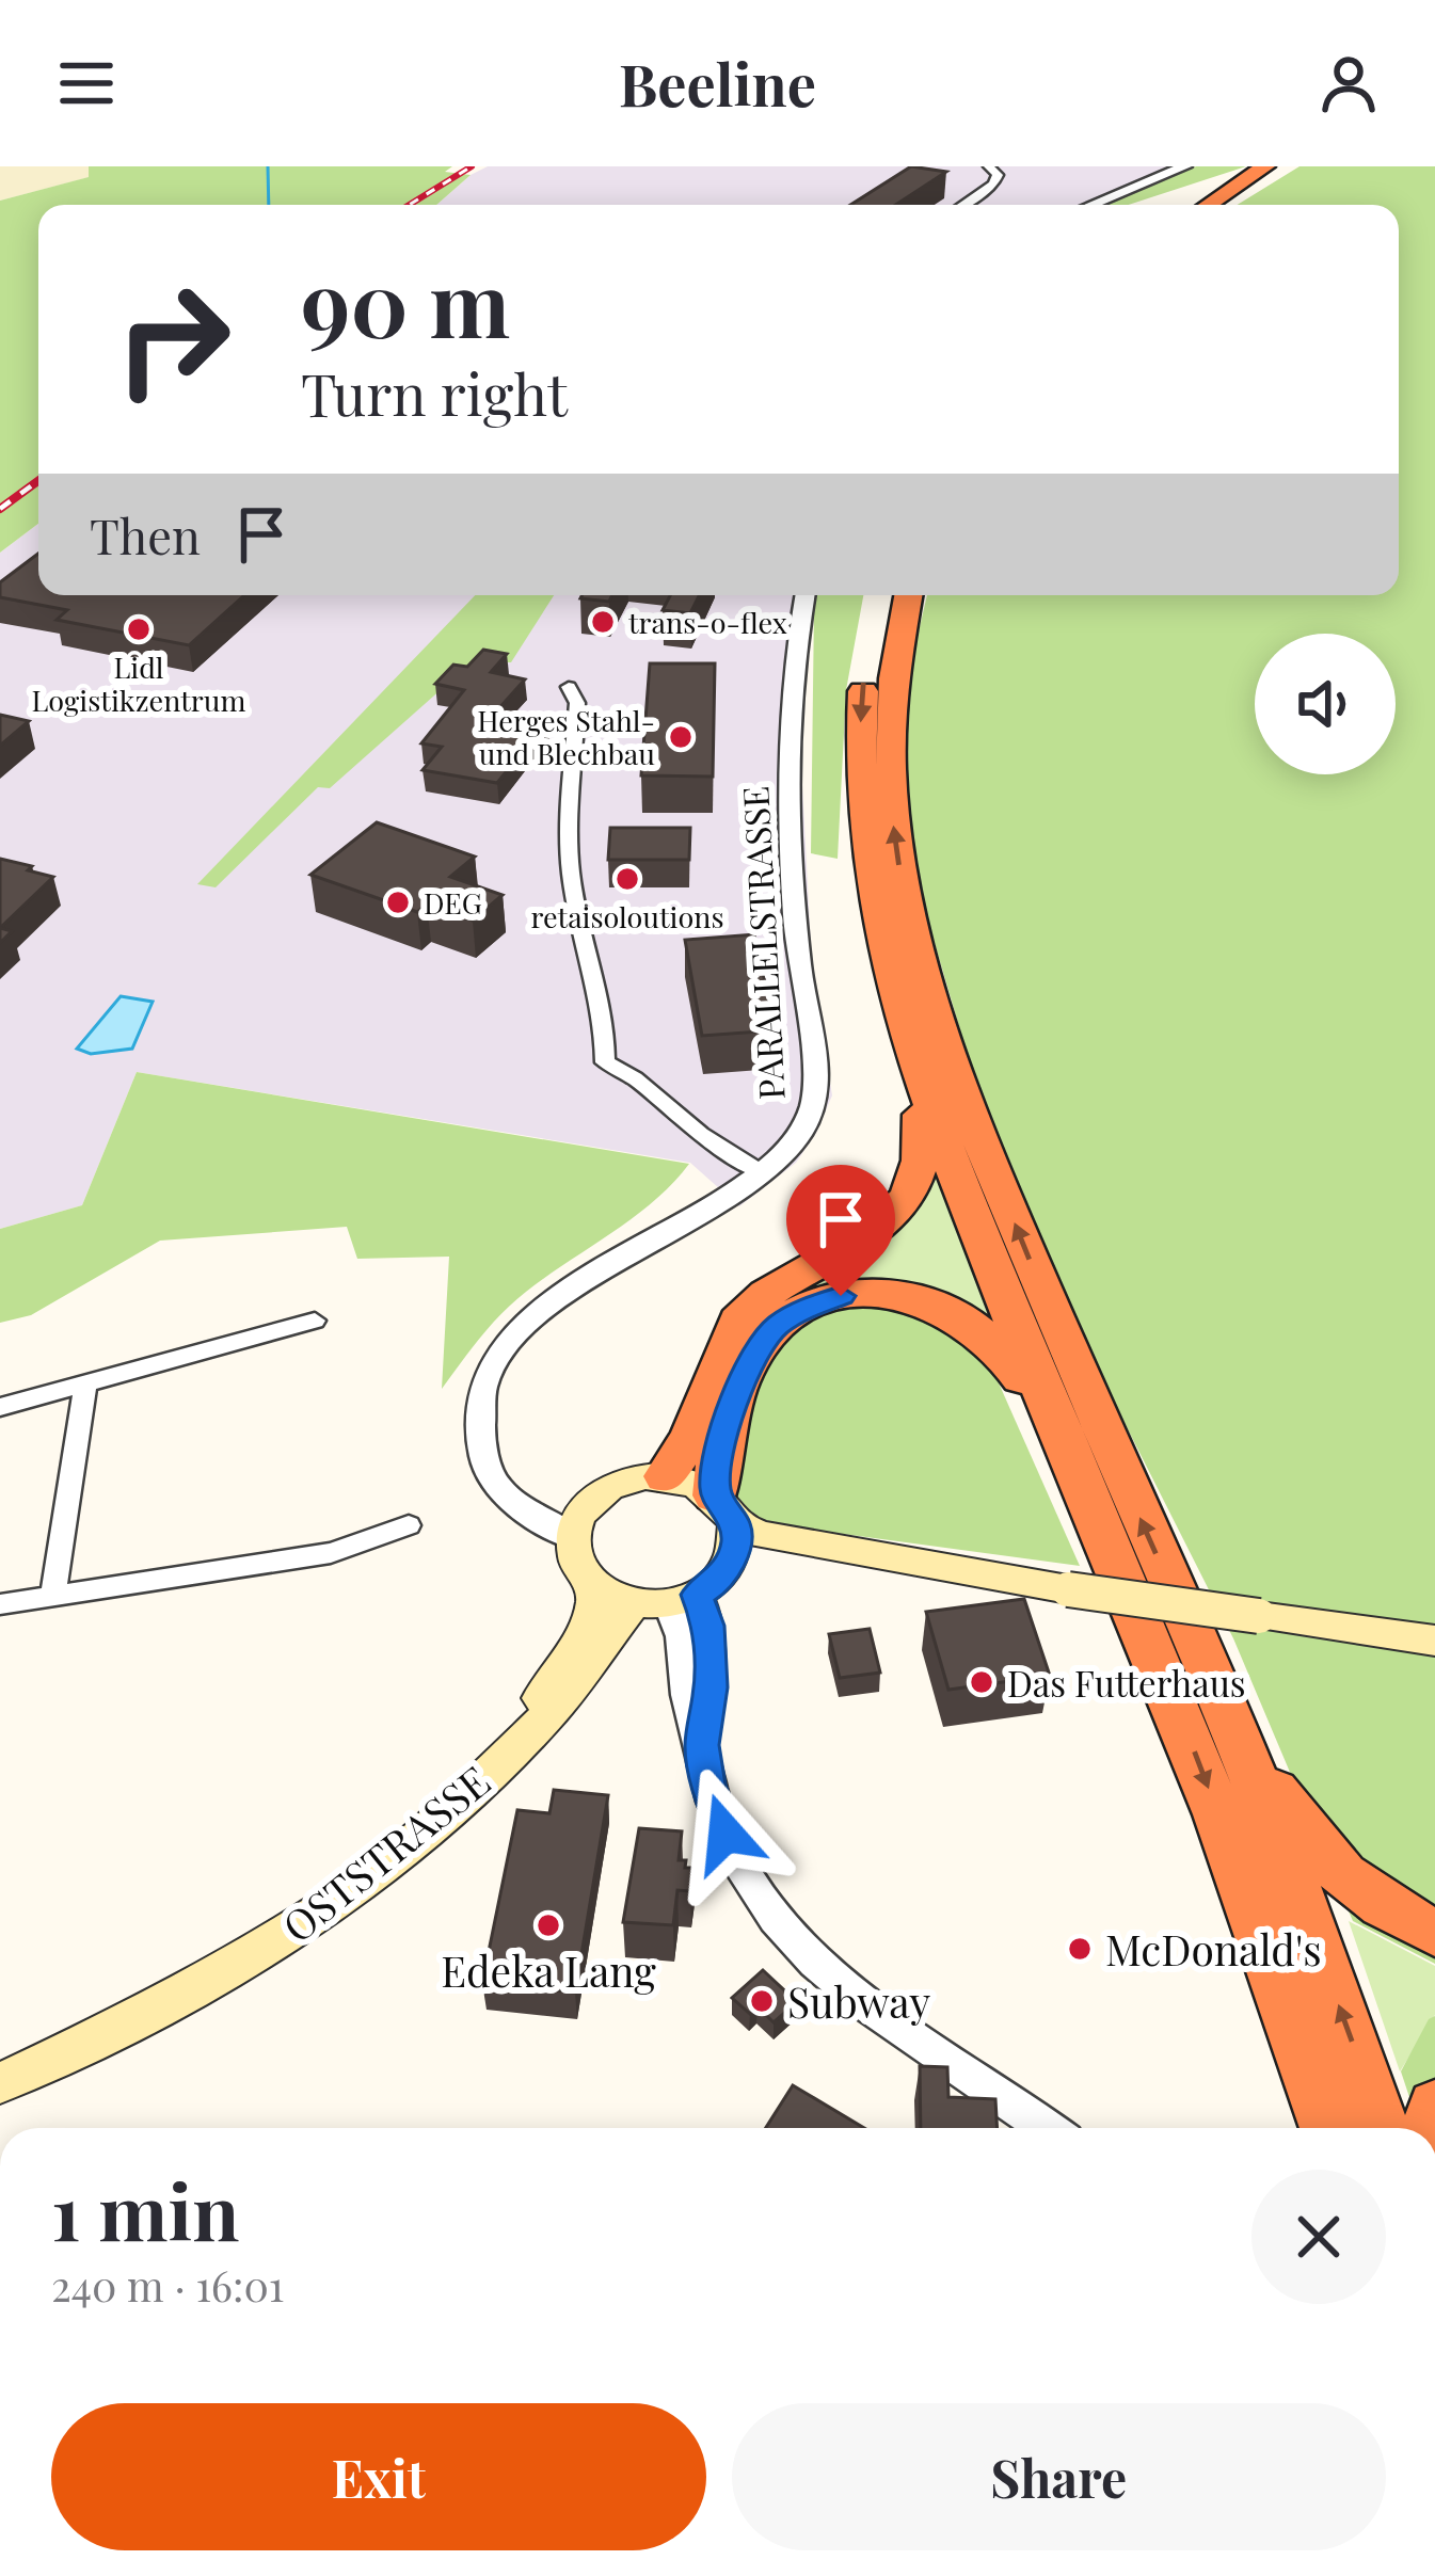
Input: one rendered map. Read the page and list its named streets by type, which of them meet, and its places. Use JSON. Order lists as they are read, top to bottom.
{
  "streets": {
    "main road": ["OSTSTRASSE"],
    "street": ["PARALLELSTRASSE"]
  },
  "crossings": [
    ["PARALLELSTRASSE", "OSTSTRASSE"]
  ],
  "places": [
    "trans-o-flex",
    "Lidl Logistikzentrum",
    "Herges Stahl- und Blechbau",
    "retaisoloutions",
    "DEG",
    "Das Futterhaus",
    "Edeka Lang",
    "McDonald's",
    "Subway"
  ],
  "page": {
    "header": "Beeline",
    "turn": ["90 m", "Turn right"],
    "then": "Then",
    "heading": ["1 min", "240 m · 16:01"],
    "buttons": ["Exit", "Share"]
  }
}
